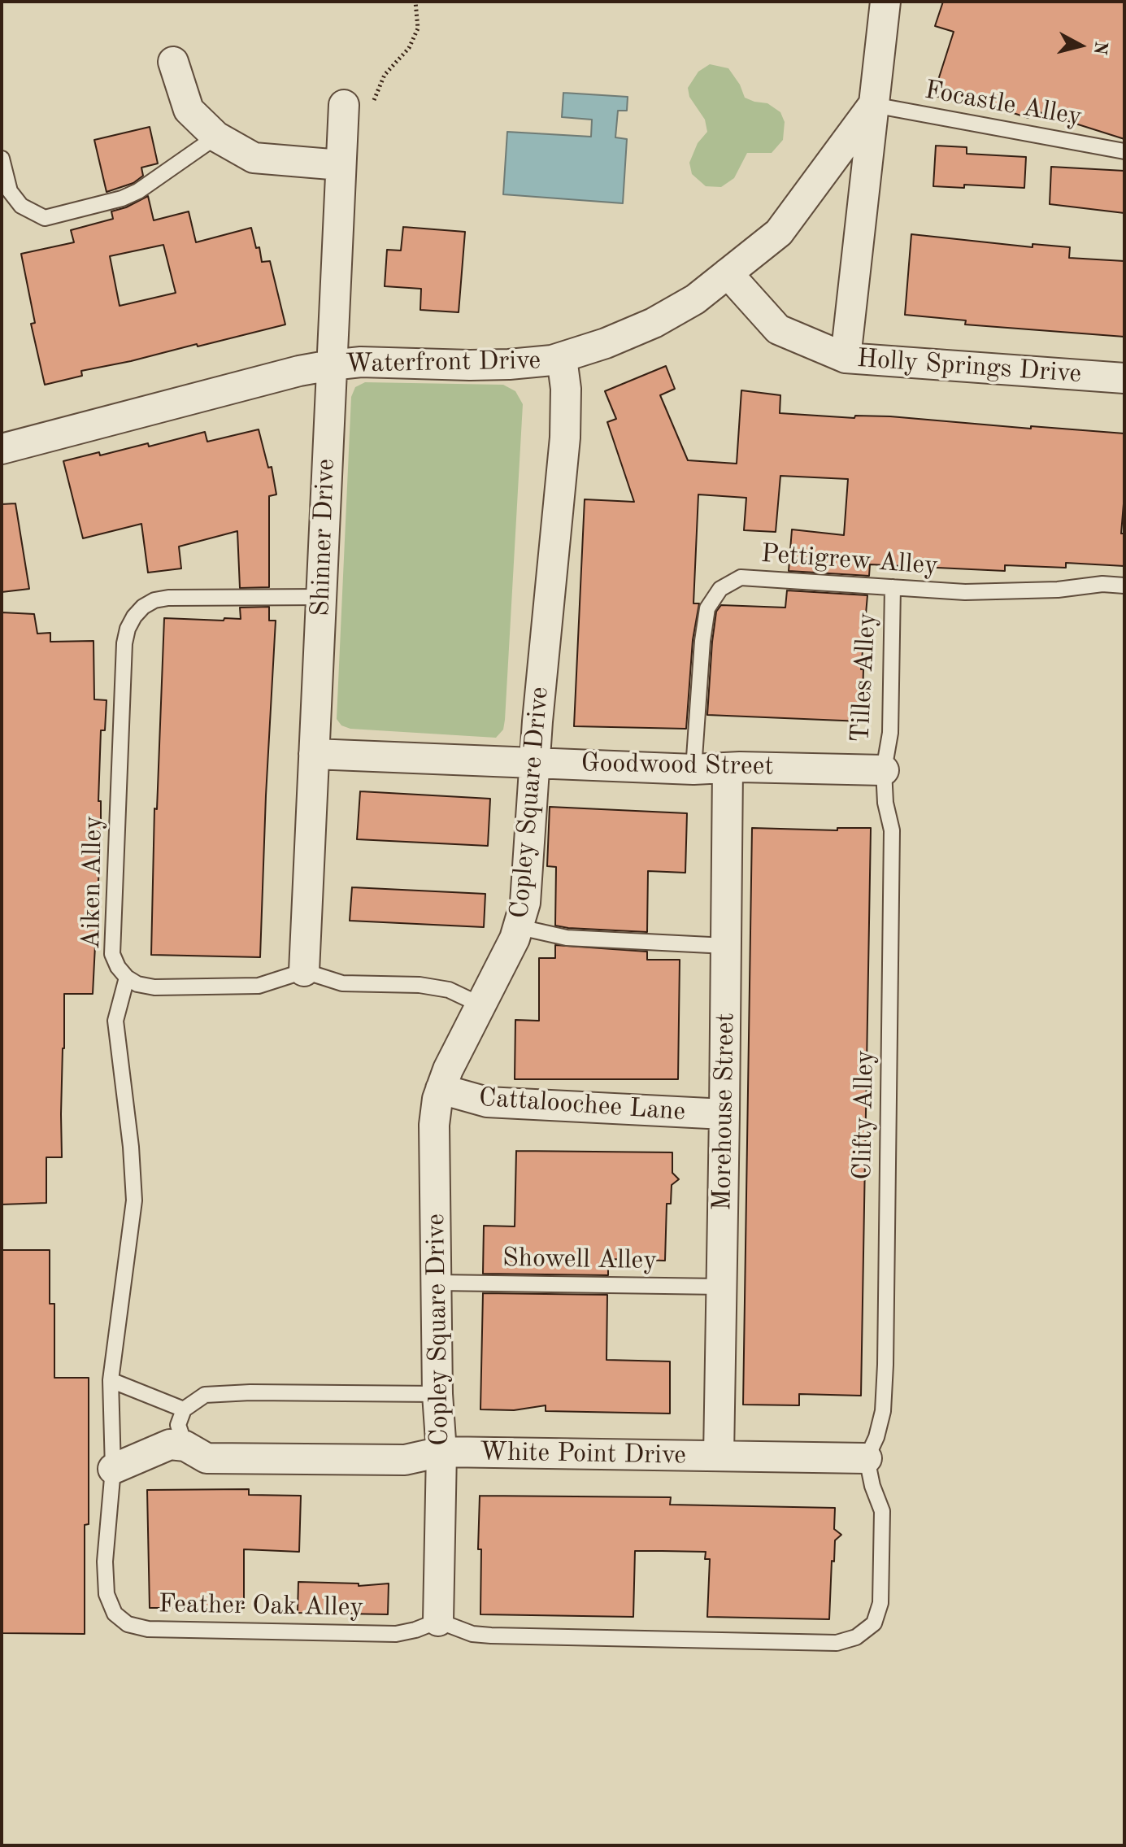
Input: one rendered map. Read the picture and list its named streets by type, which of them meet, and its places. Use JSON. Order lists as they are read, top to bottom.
{
  "streets": {
    "street": [
      "Waterfront Drive",
      "Holly Springs Drive",
      "Shinner Drive",
      "Goodwood Street",
      "Copley Square Drive",
      "Cattaloochee Lane",
      "Morehouse Street",
      "White Point Drive"
    ],
    "lane": [
      "Focastle Alley",
      "Pettigrew Alley",
      "Tilles Alley",
      "Aiken Alley",
      "Clifty Alley",
      "Showell Alley",
      "Feather Oak Alley"
    ]
  },
  "crossings": [
    ["Focastle Alley", "Waterfront Drive"],
    ["Waterfront Drive", "Holly Springs Drive"],
    ["Waterfront Drive", "Shinner Drive"],
    ["Waterfront Drive", "Copley Square Drive"],
    ["Shinner Drive", "Goodwood Street"],
    ["Shinner Drive", "Aiken Alley"],
    ["Pettigrew Alley", "Tilles Alley"],
    ["Pettigrew Alley", "Goodwood Street"],
    ["Tilles Alley", "Goodwood Street"],
    ["Tilles Alley", "Clifty Alley"],
    ["Goodwood Street", "Copley Square Drive"],
    ["Goodwood Street", "Morehouse Street"],
    ["Goodwood Street", "Clifty Alley"],
    ["Copley Square Drive", "Cattaloochee Lane"],
    ["Copley Square Drive", "Showell Alley"],
    ["Copley Square Drive", "White Point Drive"],
    ["Copley Square Drive", "Feather Oak Alley"],
    ["Aiken Alley", "Feather Oak Alley"],
    ["Cattaloochee Lane", "Morehouse Street"],
    ["Morehouse Street", "Showell Alley"],
    ["Morehouse Street", "White Point Drive"],
    ["Clifty Alley", "White Point Drive"]
  ],
  "north": "right"
}
